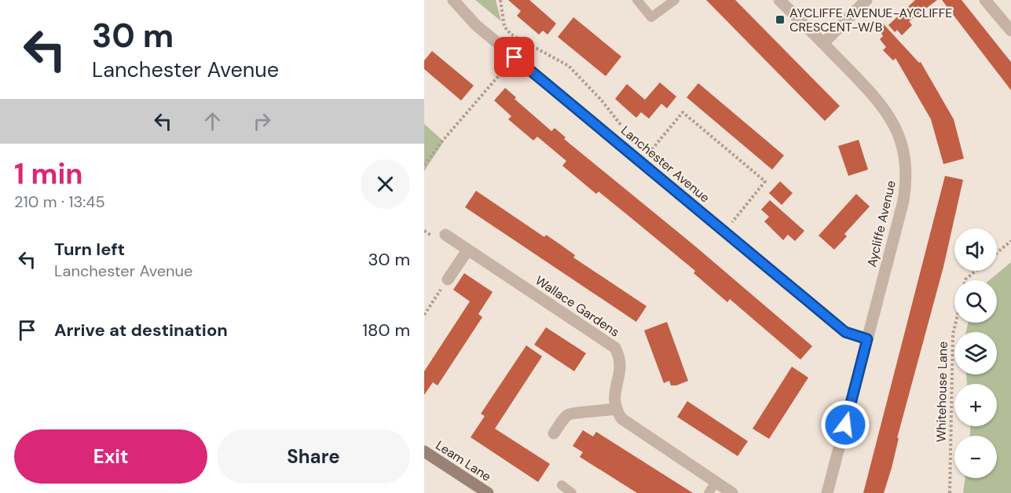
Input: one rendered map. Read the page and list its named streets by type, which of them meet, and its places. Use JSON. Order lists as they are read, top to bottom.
{
  "streets": {
    "main road": ["Leam Lane"],
    "street": ["Lanchester Avenue", "Aycliffe Avenue", "Wallace Gardens"],
    "path": ["Whitehouse Lane"]
  },
  "crossings": [
    ["Lanchester Avenue", "Aycliffe Avenue"]
  ],
  "places": {
    "transit": ["AYCLIFFE AVENUE-AYCLIFFE CRESCENT-W/B"]
  },
  "page": {
    "turn": ["30 m", "Lanchester Avenue"],
    "heading": ["1 min", "210 m · 13:45"],
    "list": [
      {
        "name": "Turn left",
        "note": "Lanchester Avenue",
        "value": "30 m"
      },
      {
        "name": "Arrive at destination",
        "value": "180 m"
      }
    ],
    "map_buttons": ["+", "−"],
    "buttons": ["Exit", "Share"]
  }
}
